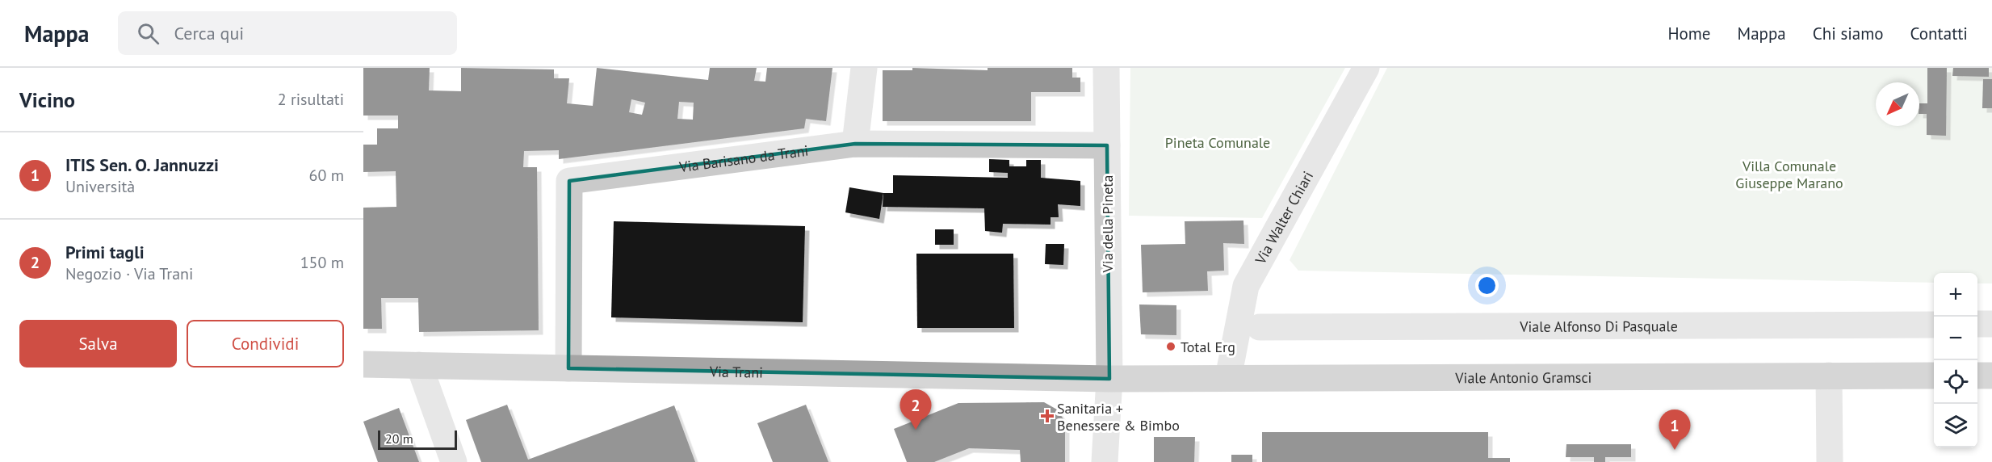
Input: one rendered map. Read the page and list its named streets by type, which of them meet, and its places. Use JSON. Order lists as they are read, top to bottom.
{
  "streets": {
    "main road": ["Via Trani", "Viale Antonio Gramsci"],
    "street": [
      "Via Barisano da Trani",
      "Via Walter Chiari",
      "Via della Pineta",
      "Viale Alfonso Di Pasquale"
    ]
  },
  "crossings": [
    ["Via Barisano da Trani", "Via della Pineta"],
    ["Via Barisano da Trani", "Via Trani"],
    ["Via Walter Chiari", "Viale Antonio Gramsci"],
    ["Via della Pineta", "Via Trani"],
    ["Via della Pineta", "Viale Antonio Gramsci"],
    ["Via Trani", "Viale Antonio Gramsci"]
  ],
  "parks": ["Pineta Comunale", "Villa Comunale Giuseppe Marano"],
  "places": {
    "other": ["Total Erg"],
    "health": ["Sanitaria + Benessere & Bimbo"]
  },
  "scale_bar": "20 m",
  "north": "bottom left",
  "page": {
    "header": "Mappa",
    "search": "Cerca qui",
    "nav": [
      "Home",
      "Mappa",
      "Chi siamo",
      "Contatti"
    ],
    "heading": ["Vicino", "2 risultati"],
    "list": [
      {
        "mark": "1",
        "name": "ITIS Sen. O. Jannuzzi",
        "note": "Università",
        "value": "60 m"
      },
      {
        "mark": "2",
        "name": "Primi tagli",
        "note": "Negozio · Via Trani",
        "value": "150 m"
      }
    ],
    "map_buttons": ["+", "−"],
    "buttons": ["Salva", "Condividi"],
    "pins": ["2", "1"],
    "scale": "20 m"
  }
}
